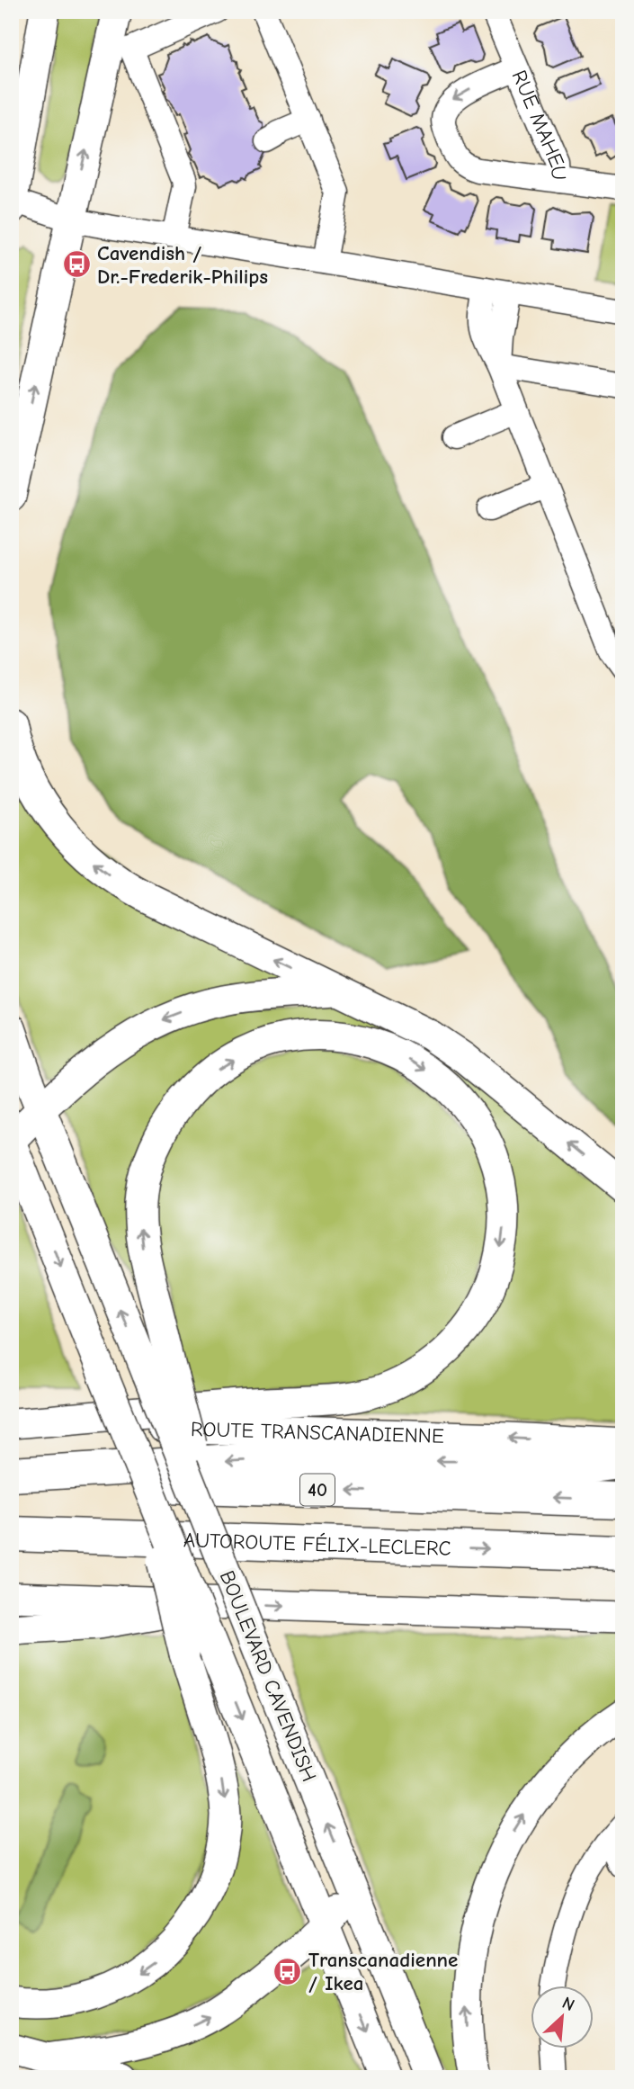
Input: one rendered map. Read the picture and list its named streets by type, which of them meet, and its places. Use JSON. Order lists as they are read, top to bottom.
{
  "streets": {
    "highway": ["40", "AUTOROUTE FÉLIX-LECLERC"],
    "main road": ["ROUTE TRANSCANADIENNE", "BOULEVARD CAVENDISH"],
    "street": ["RUE MAHEU"]
  },
  "places": {
    "bus stop": ["Cavendish / Dr.-Frederik-Philips", "Transcanadienne / Ikea"]
  },
  "north": "top right"
}
